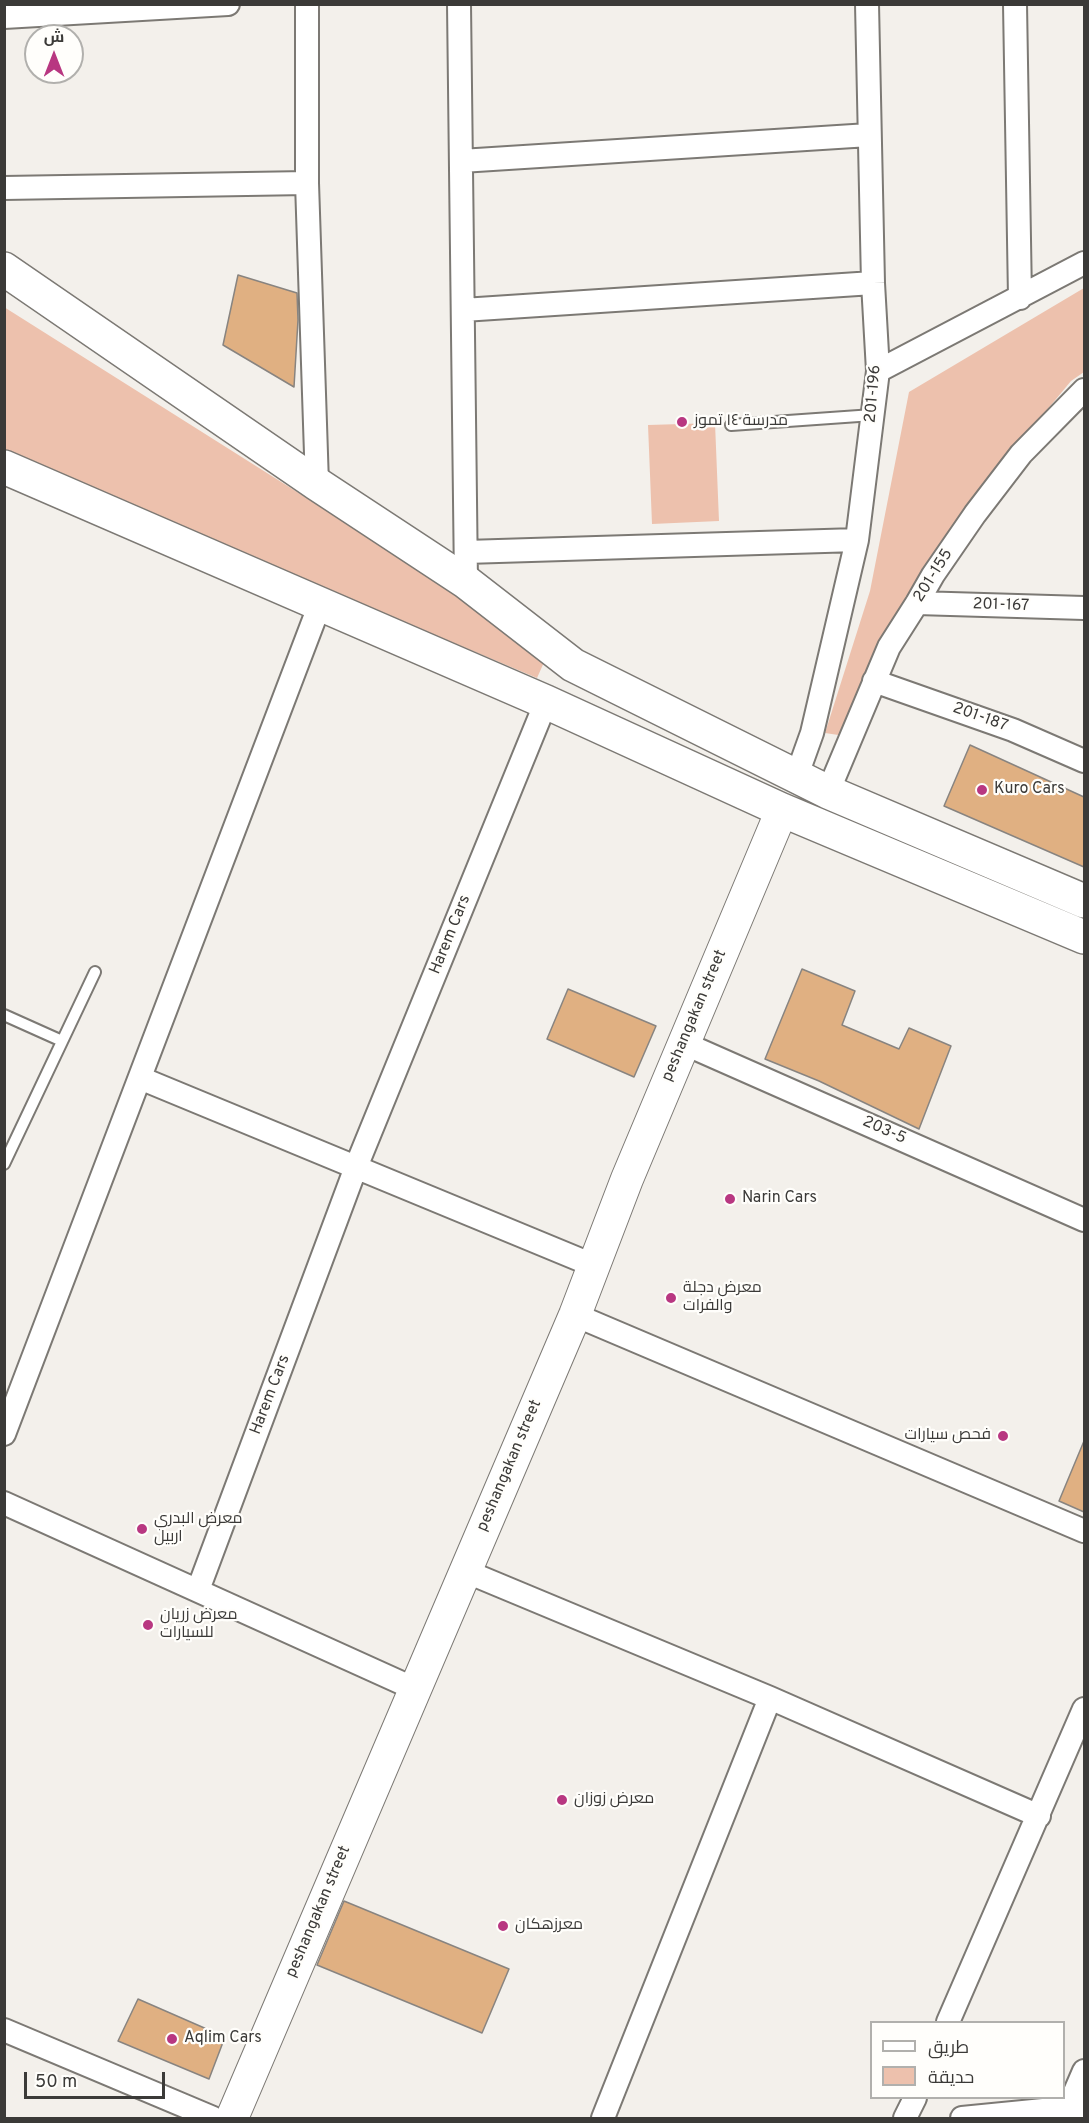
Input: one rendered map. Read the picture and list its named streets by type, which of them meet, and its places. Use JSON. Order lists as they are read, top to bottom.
{
  "streets": {
    "street": [
      "201-196",
      "201-155",
      "201-167",
      "201-187",
      "Harem Cars",
      "peshangakan street",
      "203-5"
    ]
  },
  "crossings": [
    ["201-155", "201-167"],
    ["201-155", "201-187"],
    ["peshangakan street", "203-5"]
  ],
  "places": [
    "مدرسة ١٤ تموز",
    "Kuro Cars",
    "Narin Cars",
    "معرض دجلة والفرات",
    "فحص سيارات",
    "معرض البدري اربيل",
    "معرض زريان للسيارات",
    "معرض زوزان",
    "معرزهكان",
    "Aqlim Cars"
  ],
  "legend": ["طريق", "حديقة"],
  "scale_bar": "50 m",
  "north": "top"
}
